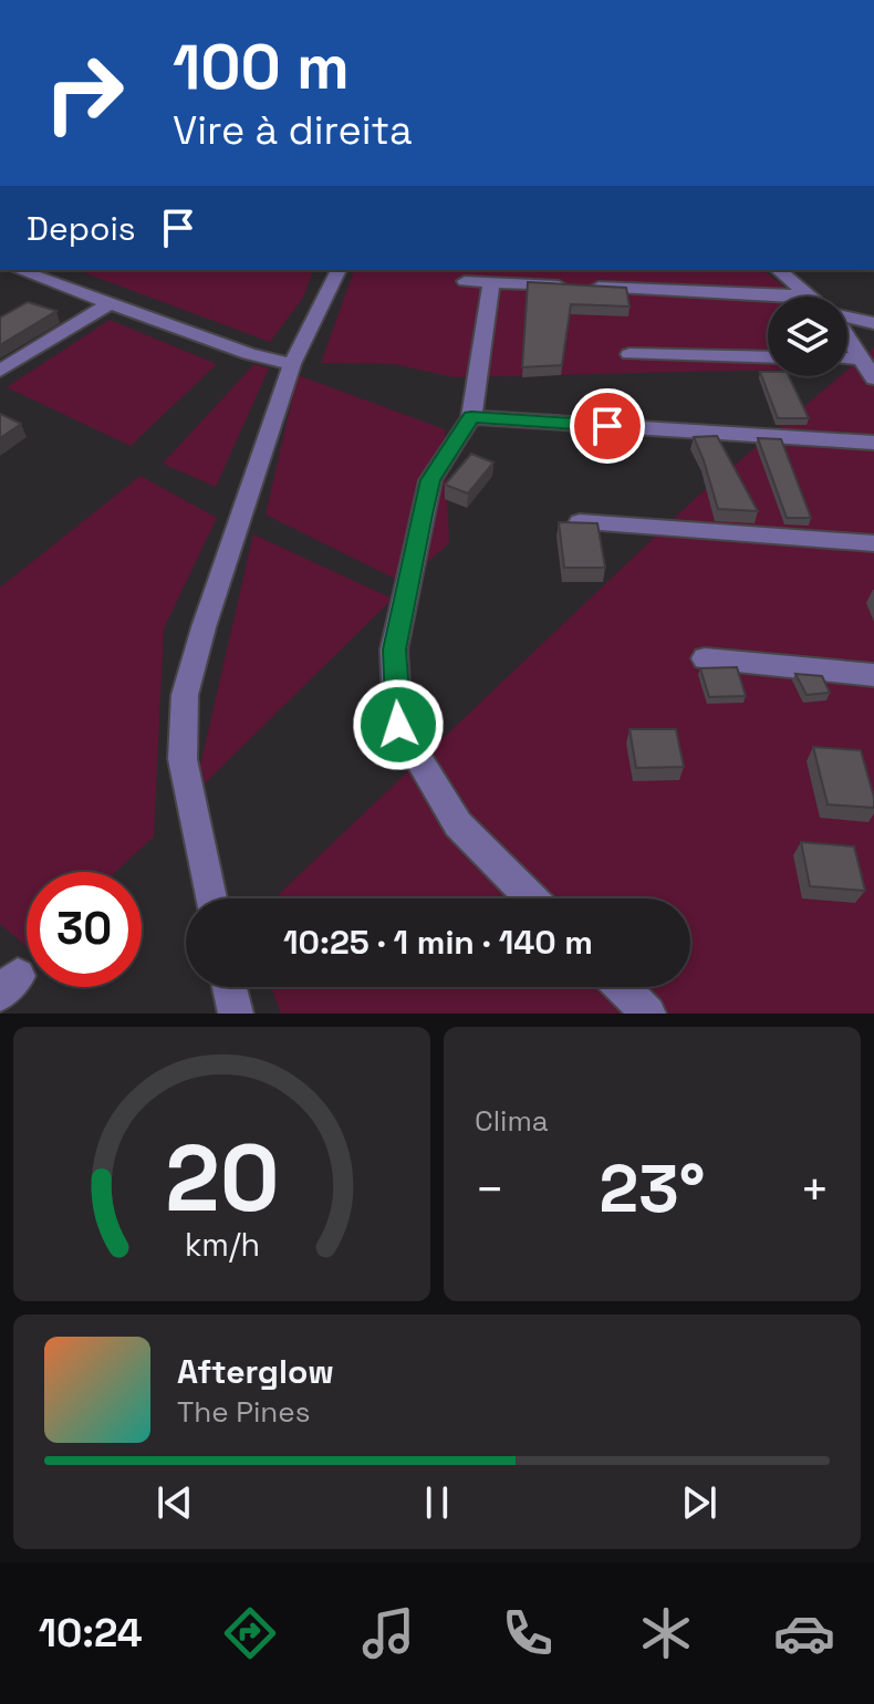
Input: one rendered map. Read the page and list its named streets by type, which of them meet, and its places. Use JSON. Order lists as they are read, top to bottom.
{
  "page": {
    "turn": ["100 m", "Vire à direita"],
    "then": "Depois",
    "limit": "30",
    "trip": "10:25 · 1 min · 140 m",
    "tile": "Clima",
    "heat": ["−", "23°", "+"],
    "song": ["Afterglow", "The Pines"],
    "tabs": "10:24",
    "gauge": ["20", "km/h"]
  }
}
